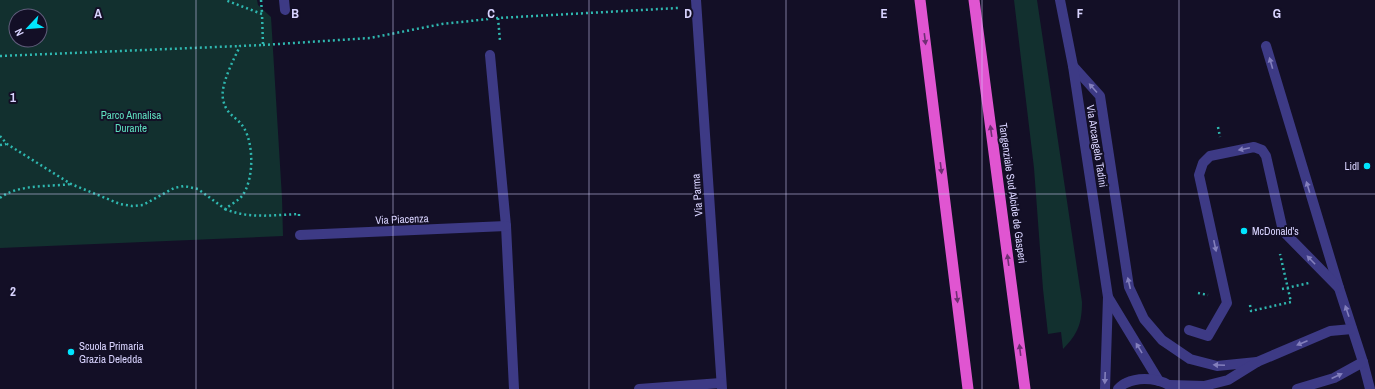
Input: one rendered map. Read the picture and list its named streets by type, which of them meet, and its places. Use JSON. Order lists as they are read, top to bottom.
{
  "streets": {
    "highway": ["Tangenziale Sud Alcide de Gasperi"],
    "street": ["Via Arcangelo Tadini", "Via Parma", "Via Piacenza"]
  },
  "parks": ["Parco Annalisa Durante"],
  "places": ["Lidl", "McDonald's", "Scuola Primaria Grazia Deledda"],
  "north": "bottom left",
  "grid": {
    "columns": [
      "A",
      "B",
      "C",
      "D",
      "E",
      "F",
      "G"
    ],
    "rows": ["1", "2"]
  }
}
